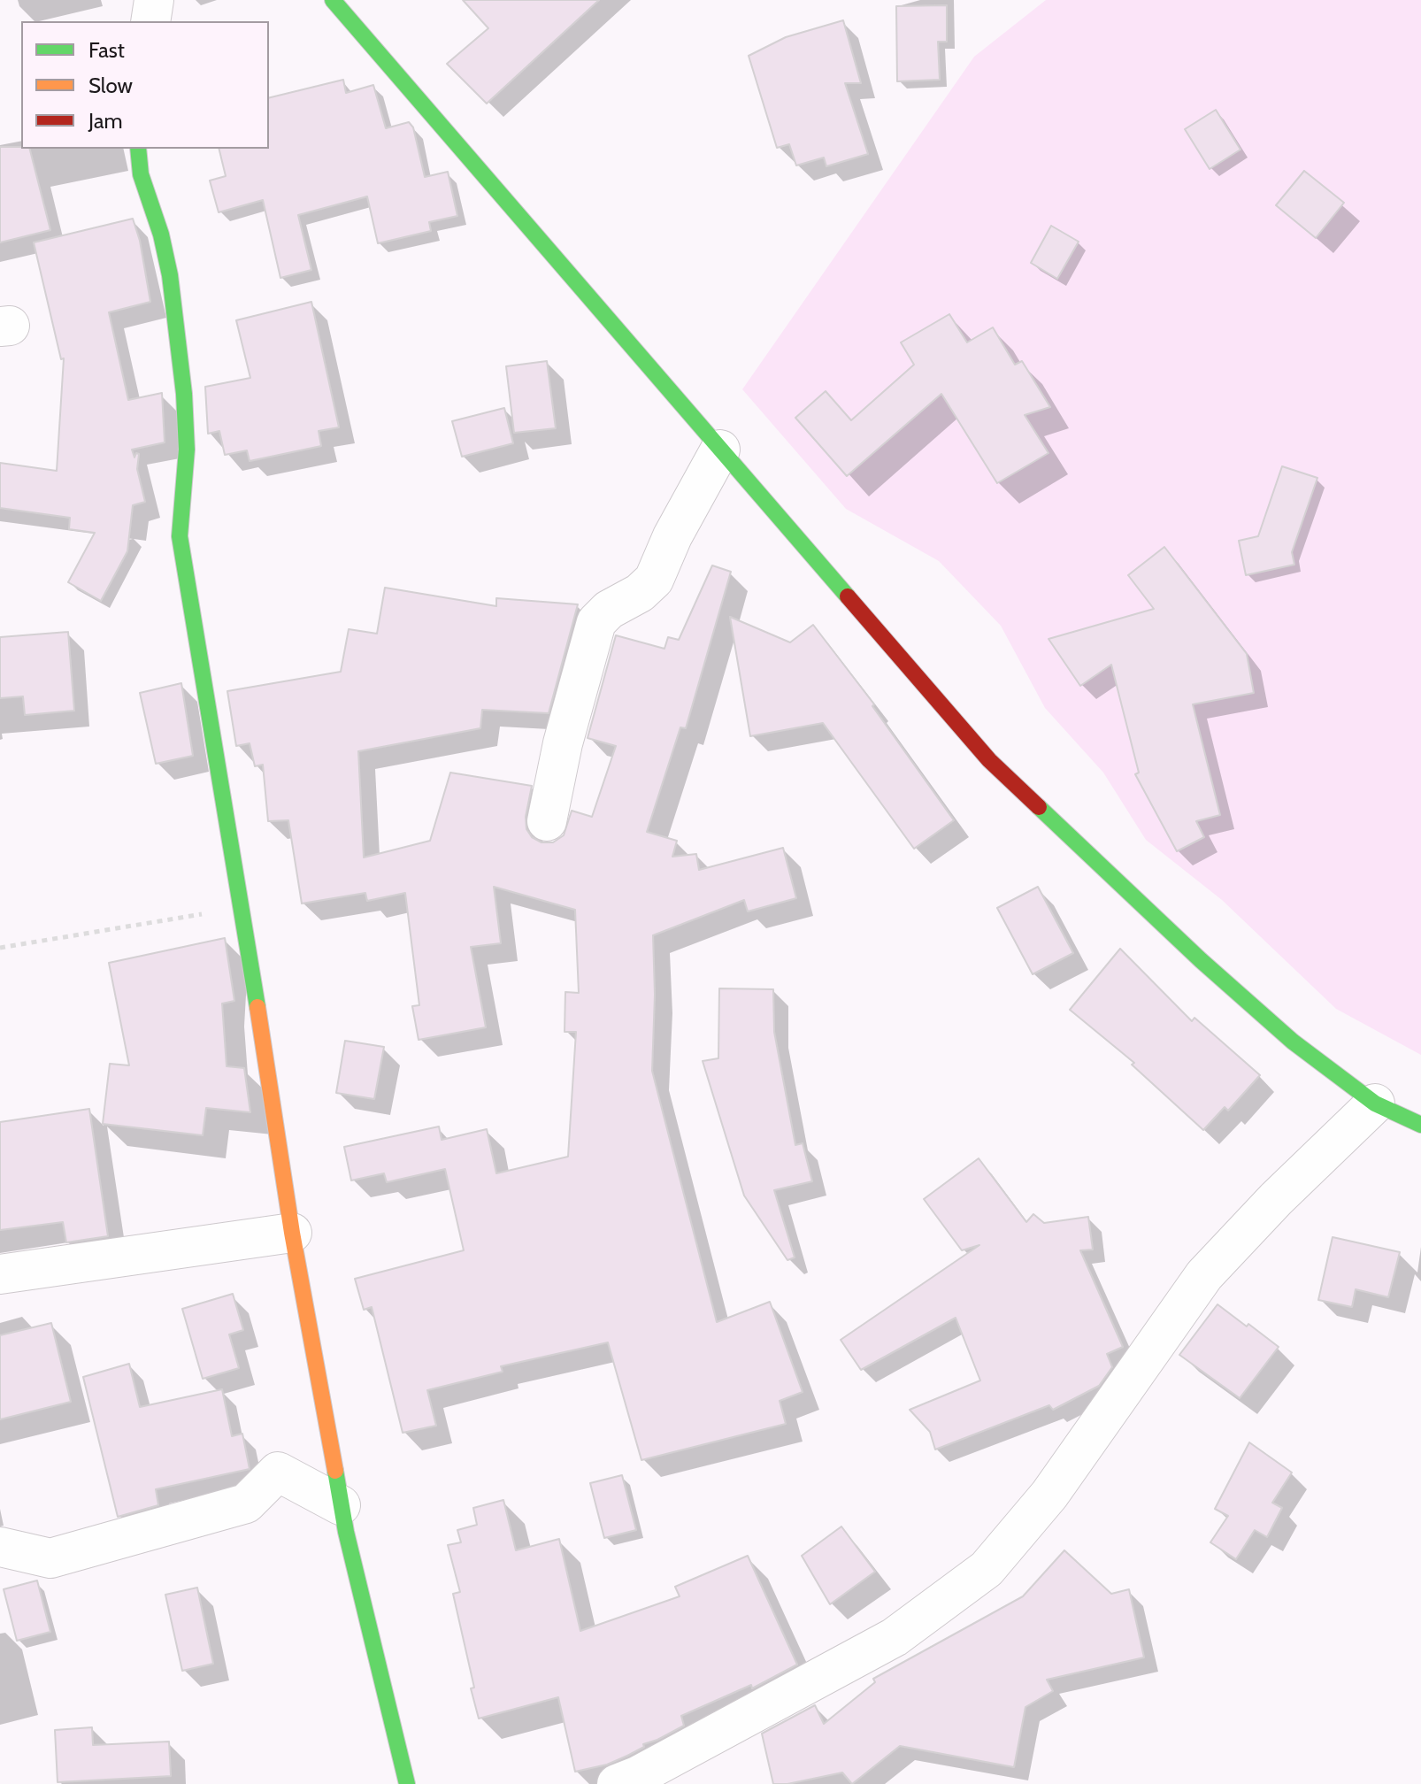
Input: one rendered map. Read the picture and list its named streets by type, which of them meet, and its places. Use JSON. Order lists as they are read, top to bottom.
{
  "legend": ["Fast", "Slow", "Jam"]
}
